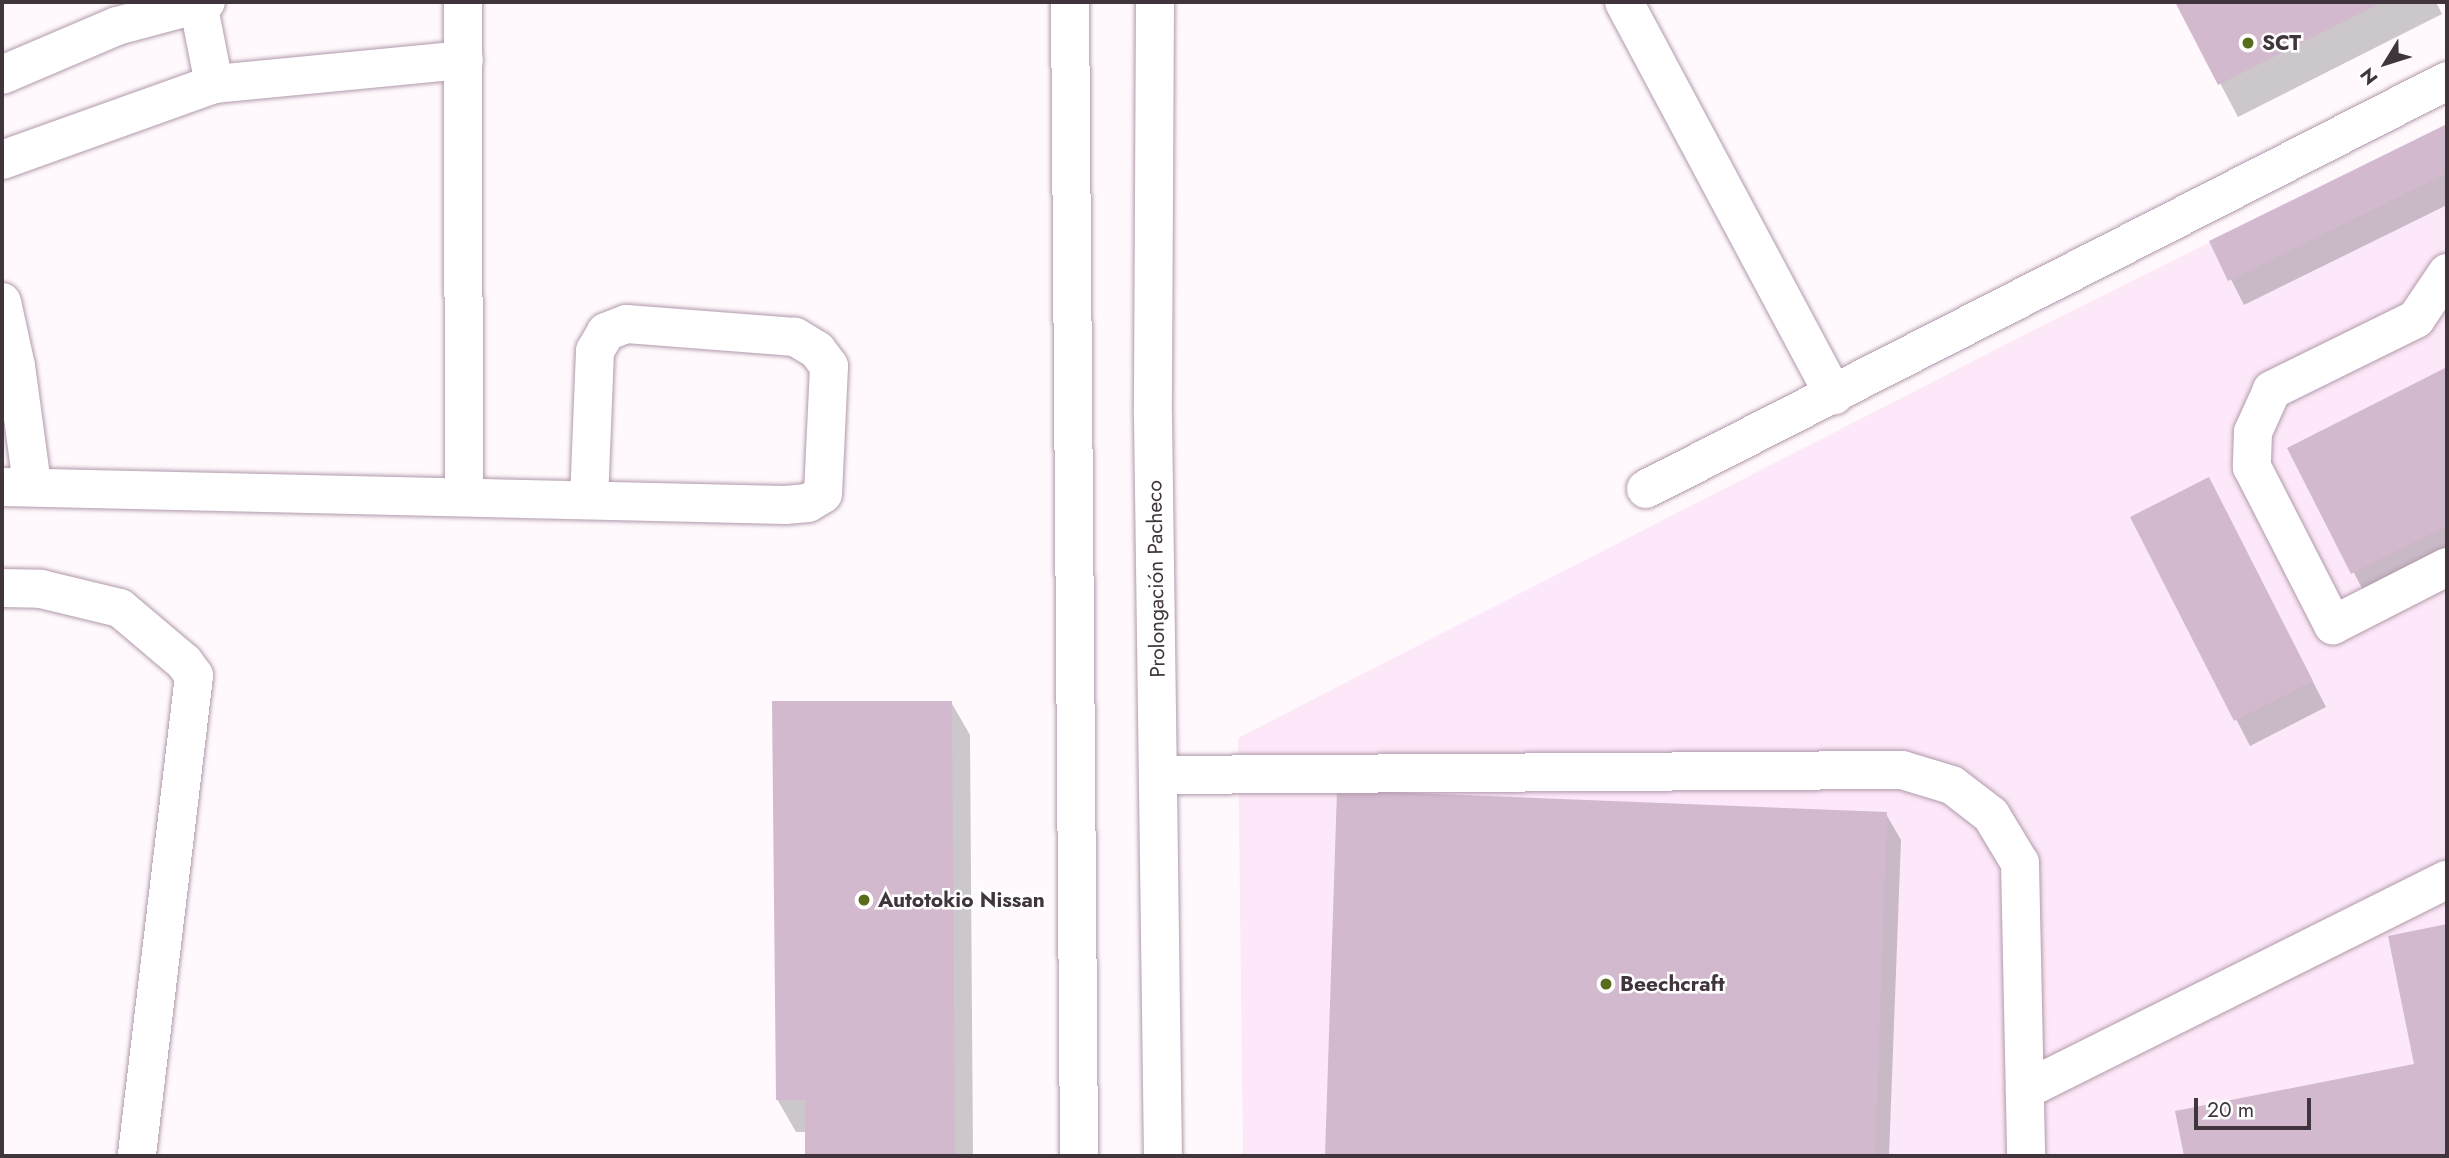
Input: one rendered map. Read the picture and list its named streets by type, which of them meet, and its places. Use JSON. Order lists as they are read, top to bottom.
{
  "streets": {
    "main road": ["Prolongación Pacheco"]
  },
  "places": ["SCT", "Autotokio Nissan", "Beechcraft"],
  "scale_bar": "20 m",
  "north": "bottom left"
}
